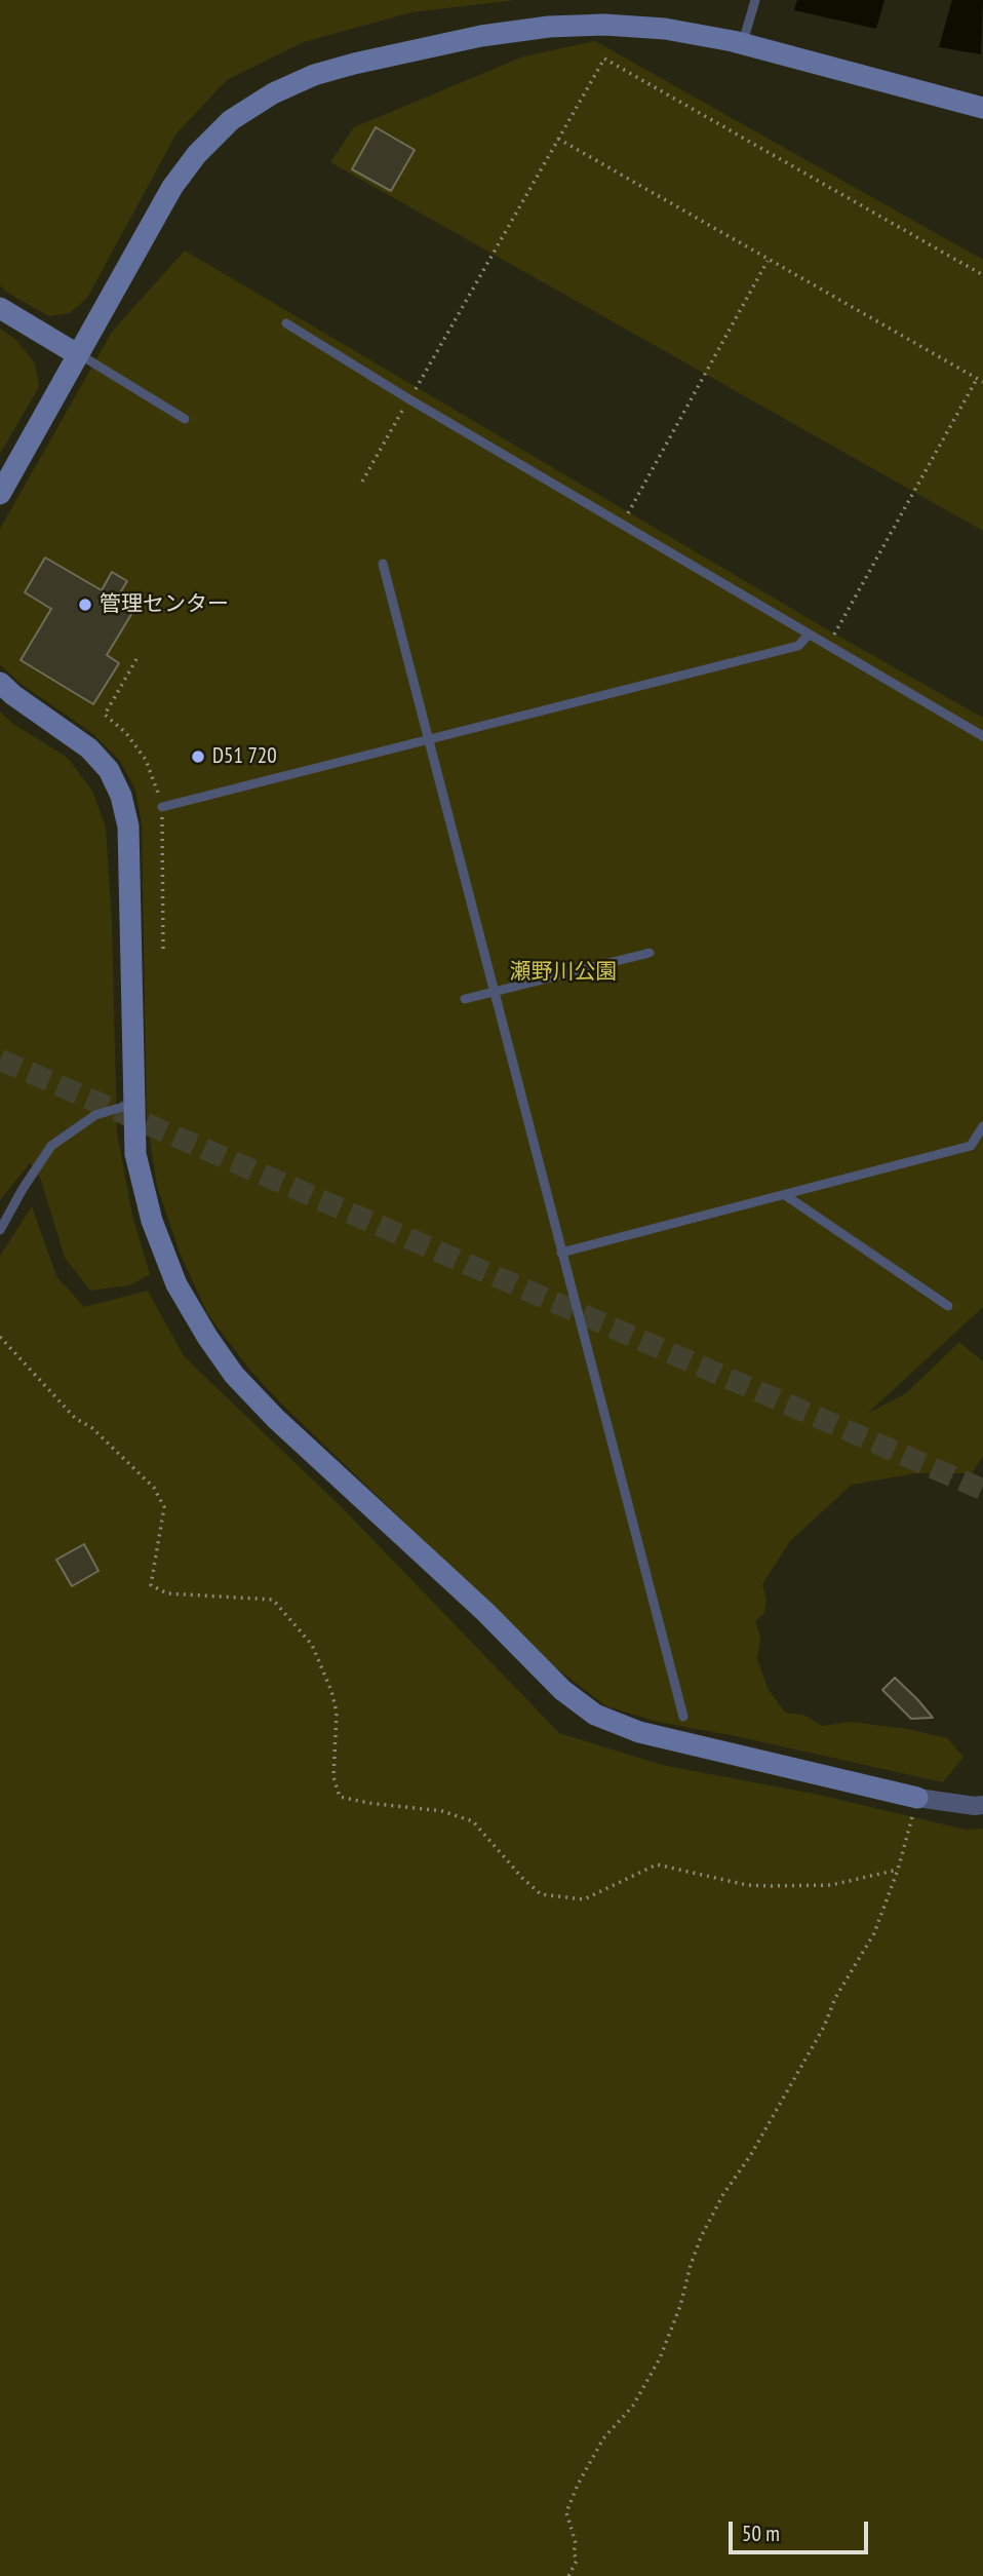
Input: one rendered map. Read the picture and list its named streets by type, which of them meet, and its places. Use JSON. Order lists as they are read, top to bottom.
{
  "parks": ["瀬野川公園"],
  "places": ["管理センター", "D51 720"],
  "scale_bar": "50 m"
}
